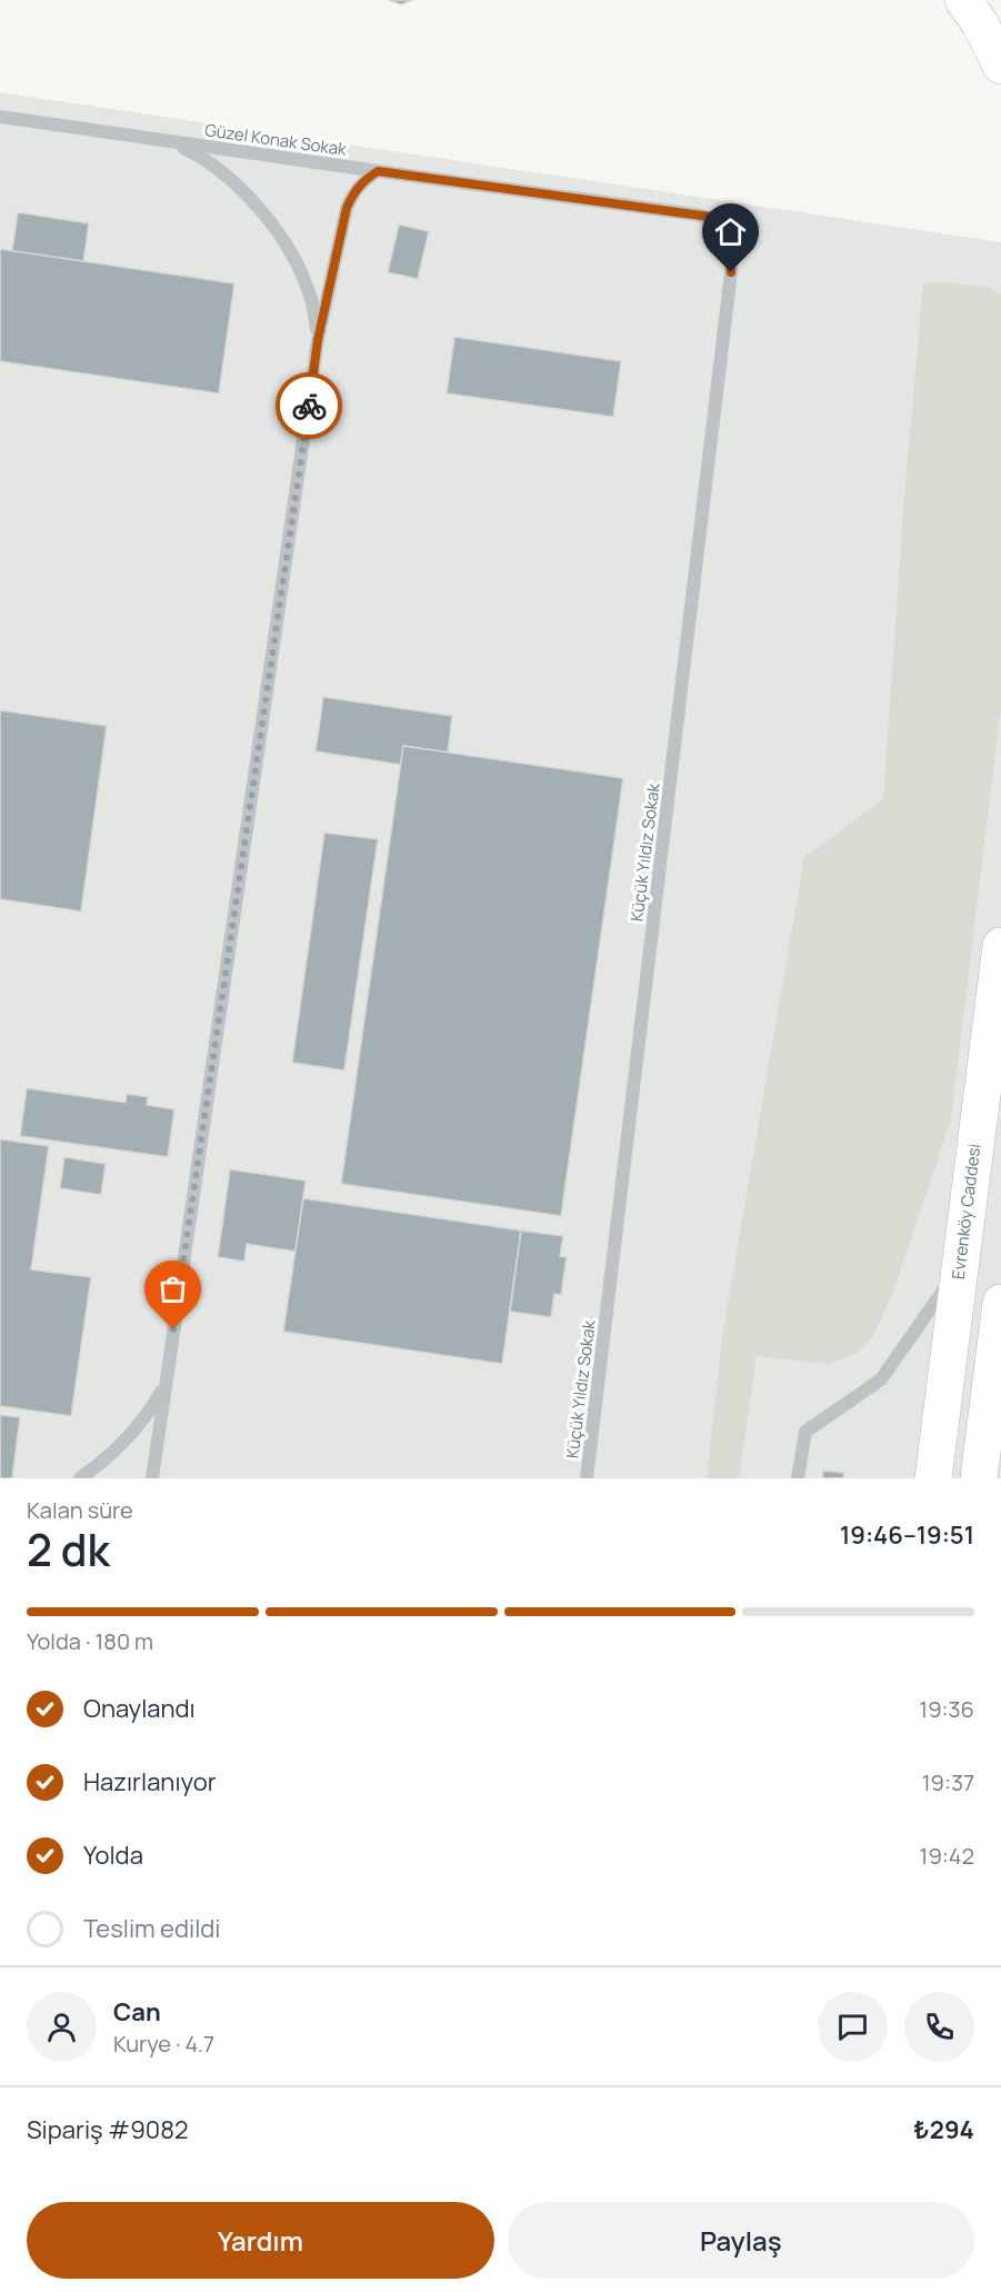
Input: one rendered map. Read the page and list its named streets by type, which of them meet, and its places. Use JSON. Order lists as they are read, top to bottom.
{
  "streets": {
    "main road": ["Evrenköy Caddesi"],
    "lane": ["Güzel Konak Sokak", "Küçük Yıldız Sokak"]
  },
  "crossings": [
    ["Güzel Konak Sokak", "Küçük Yıldız Sokak"]
  ],
  "page": {
    "heading": ["2 dk", "Kalan süre", "19:46–19:51"],
    "panel": [
      "Can",
      "Kurye · 4.7",
      "Sipariş #9082",
      "₺294"
    ],
    "bar": "Yolda · 180 m",
    "list": [
      ["Onaylandı", "19:36"],
      ["Hazırlanıyor", "19:37"],
      ["Yolda", "19:42"],
      "Teslim edildi"
    ],
    "buttons": ["Yardım", "Paylaş"]
  }
}
